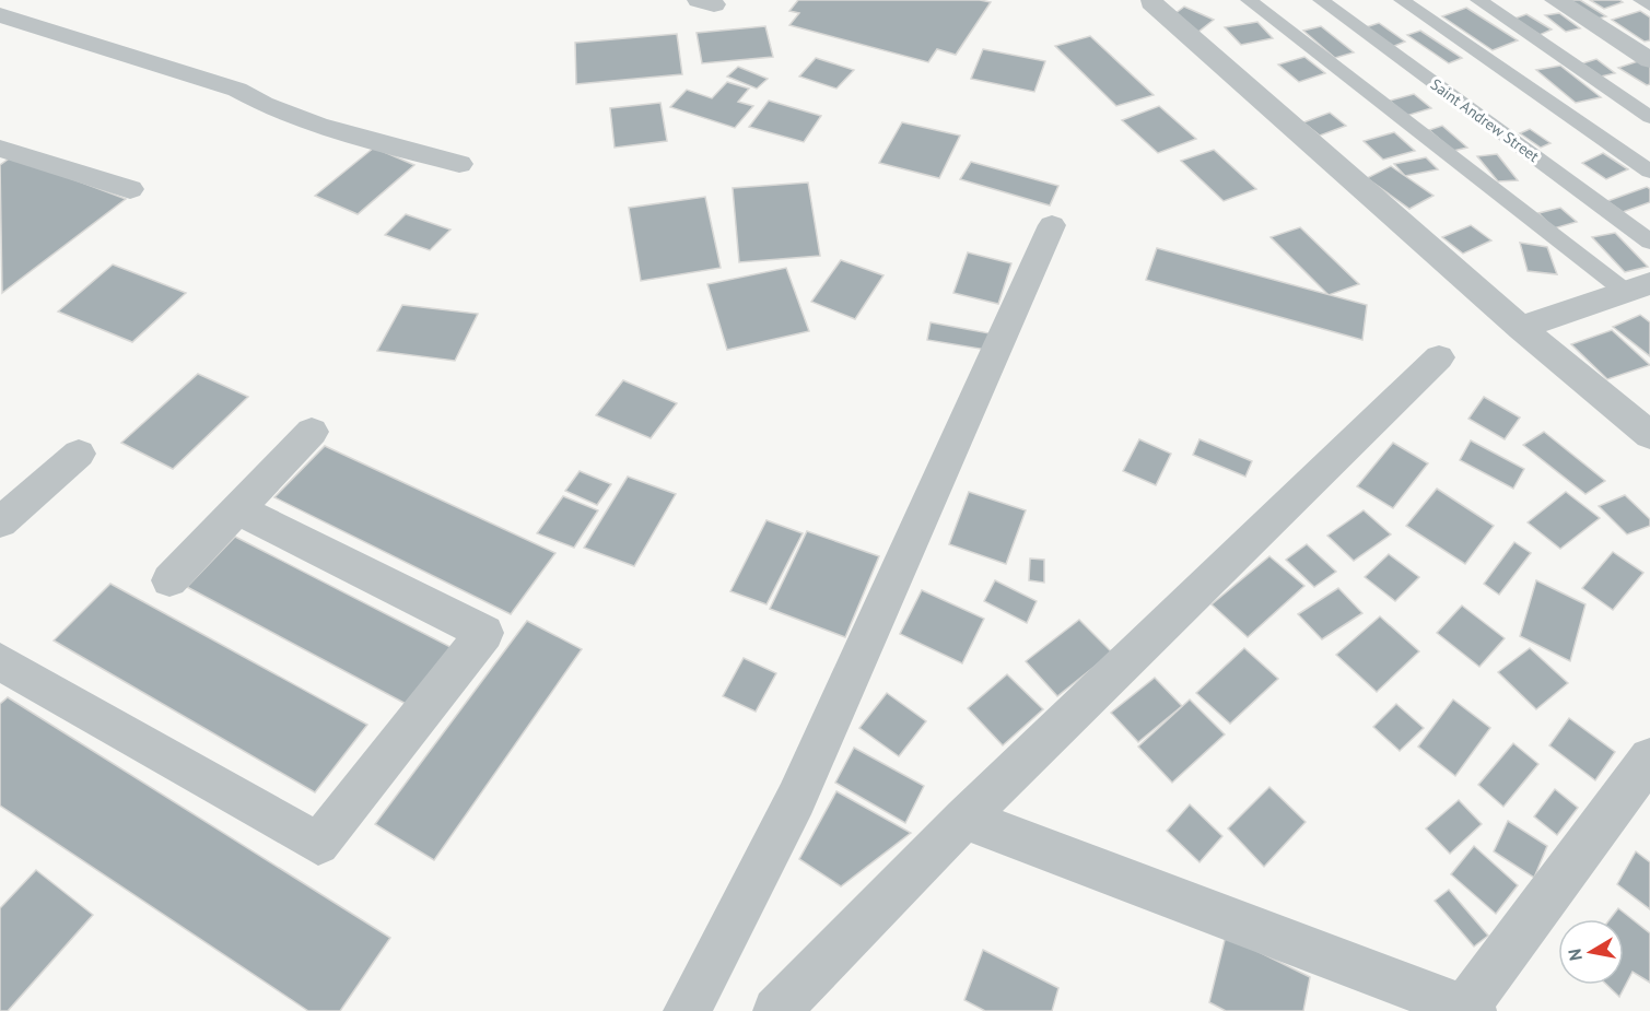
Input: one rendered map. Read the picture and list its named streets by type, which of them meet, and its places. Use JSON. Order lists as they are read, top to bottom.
{
  "streets": {
    "lane": ["Saint Andrew Street"]
  },
  "north": "left"
}
